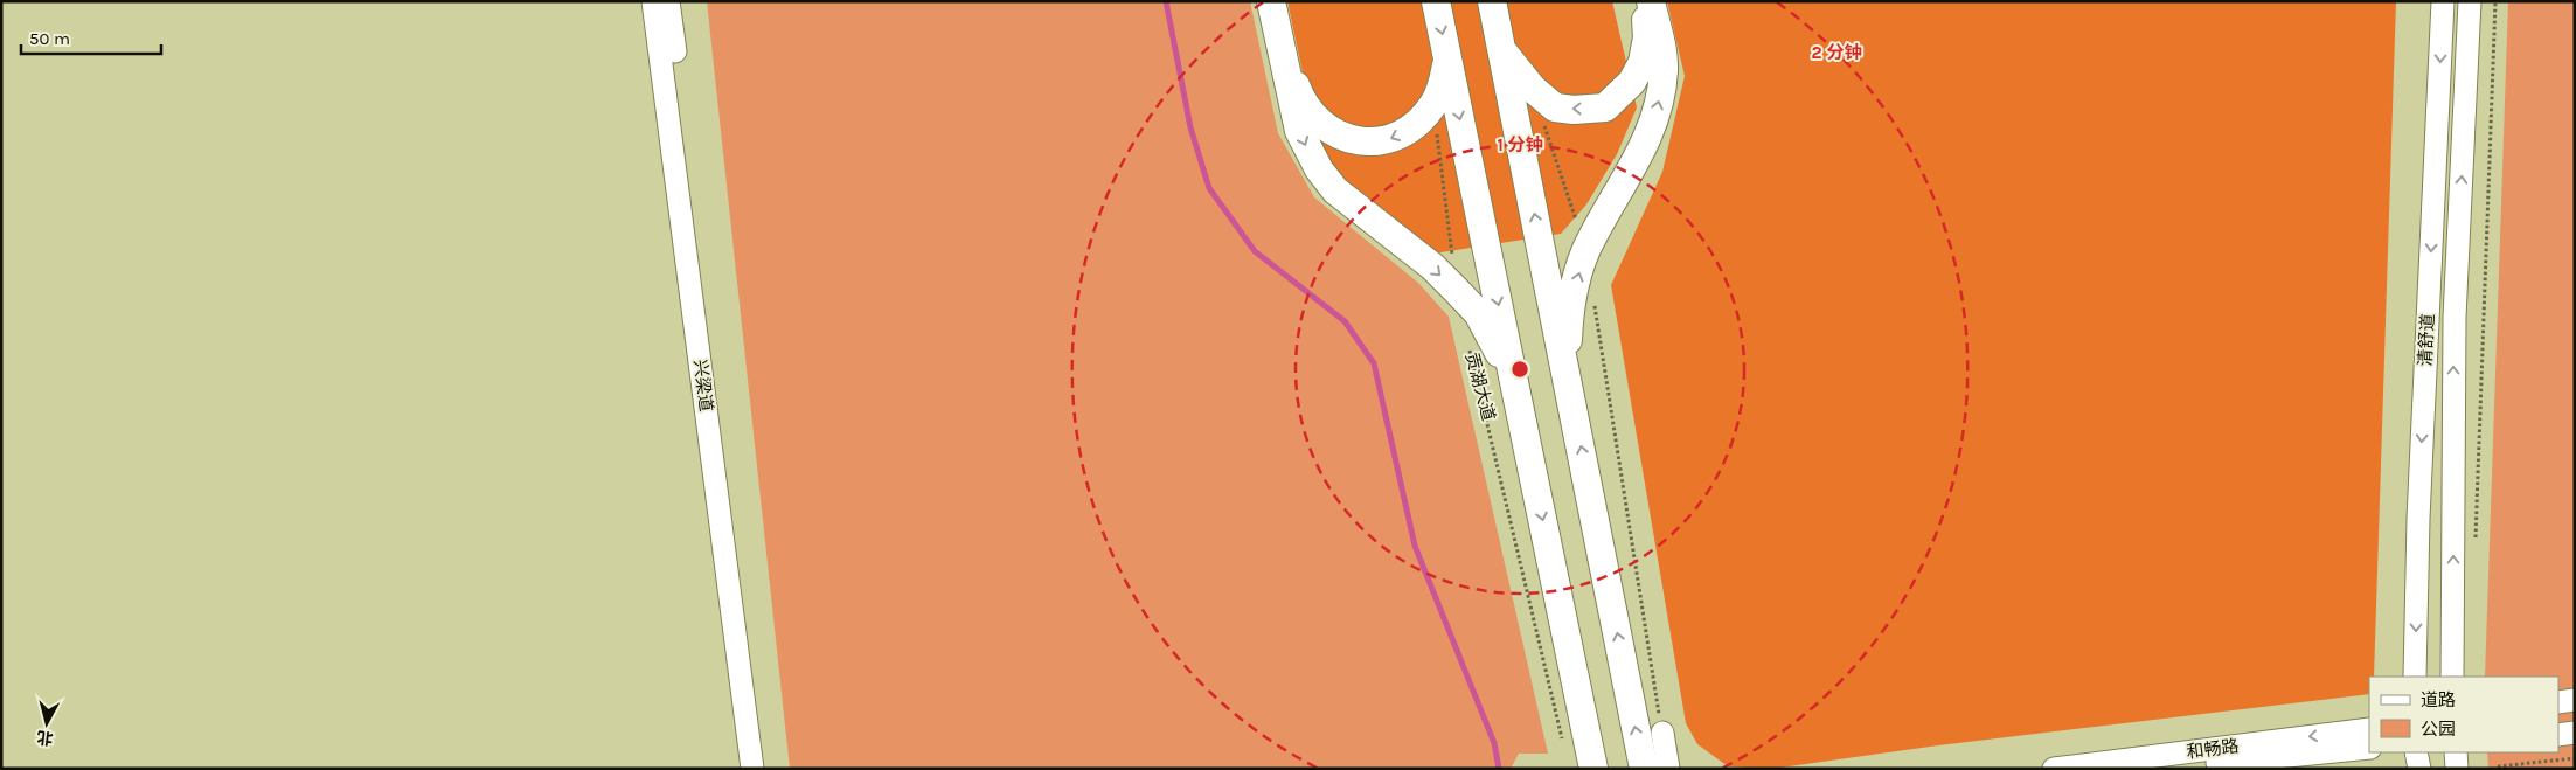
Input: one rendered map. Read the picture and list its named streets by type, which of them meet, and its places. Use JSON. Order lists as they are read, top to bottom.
{
  "streets": {
    "main road": ["贡湖大道"],
    "street": ["清舒道", "兴梁道", "和畅路"]
  },
  "legend": ["道路", "公园"],
  "scale_bar": "50 m",
  "north": "bottom",
  "rings": ["2 分钟", "1 分钟"]
}
